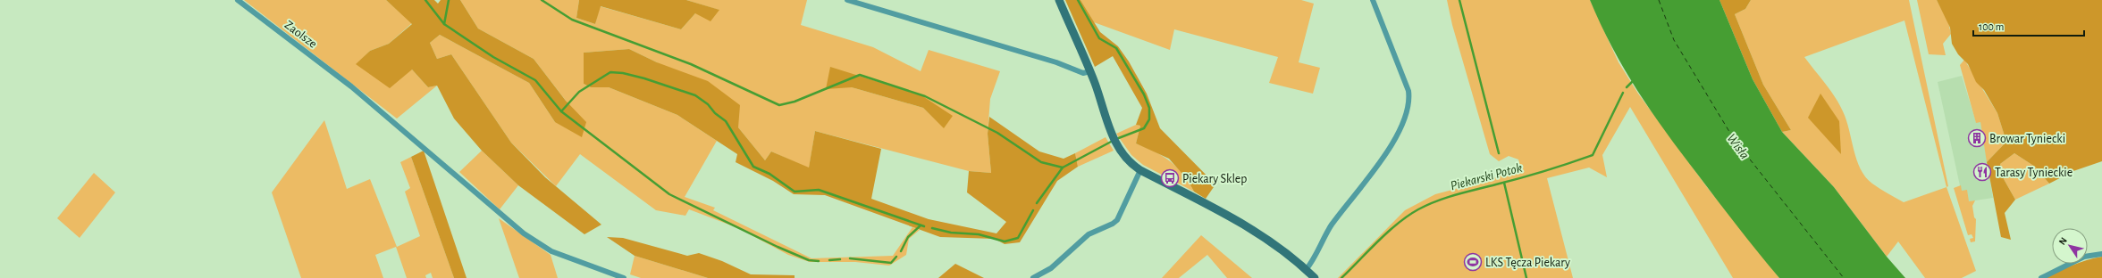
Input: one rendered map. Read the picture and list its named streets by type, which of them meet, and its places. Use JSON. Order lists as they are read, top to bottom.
{
  "streets": {
    "street": ["Zaolsze"]
  },
  "water": ["Wisła", "Piekarski Potok"],
  "places": {
    "building": ["Browar Tyniecki"],
    "restaurant": ["Tarasy Tynieckie"],
    "bus stop": ["Piekary Sklep"],
    "sports": ["LKS Tęcza Piekary"]
  },
  "scale_bar": "100 m",
  "north": "top left"
}
